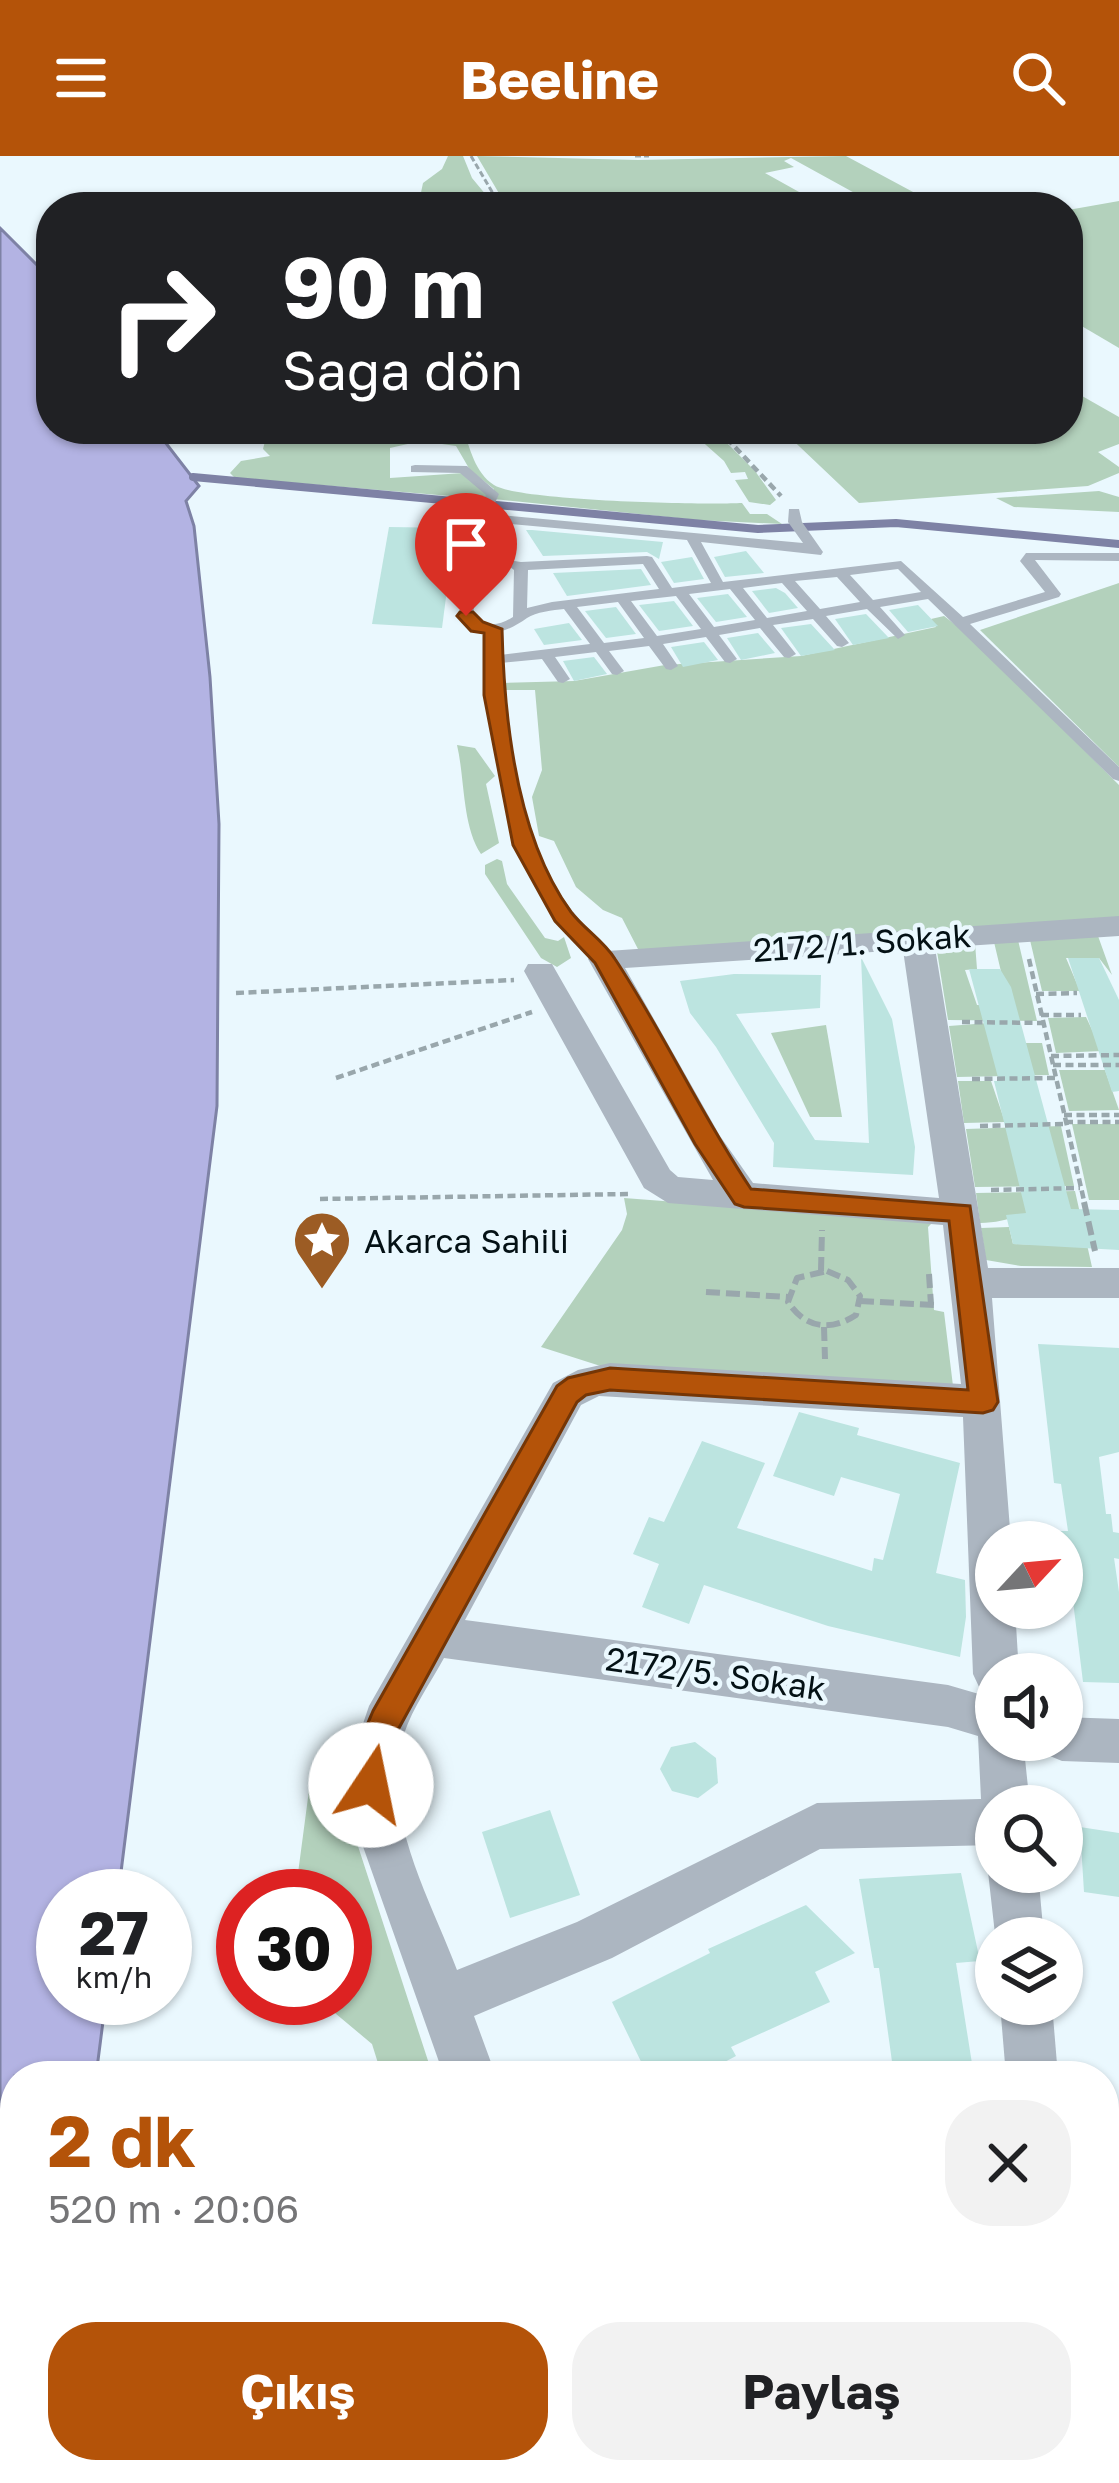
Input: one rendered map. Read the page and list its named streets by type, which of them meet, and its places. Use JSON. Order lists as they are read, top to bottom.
{
  "streets": {
    "street": ["2172/1. Sokak", "2172/5. Sokak"]
  },
  "places": {
    "place": ["Akarca Sahili"]
  },
  "north": "top right",
  "page": {
    "header": "Beeline",
    "turn": ["90 m", "Sağa dön"],
    "speed": "27 km/h",
    "limit": "30",
    "heading": ["2 dk", "520 m · 20:06"],
    "buttons": ["Çıkış", "Paylaş"]
  }
}
